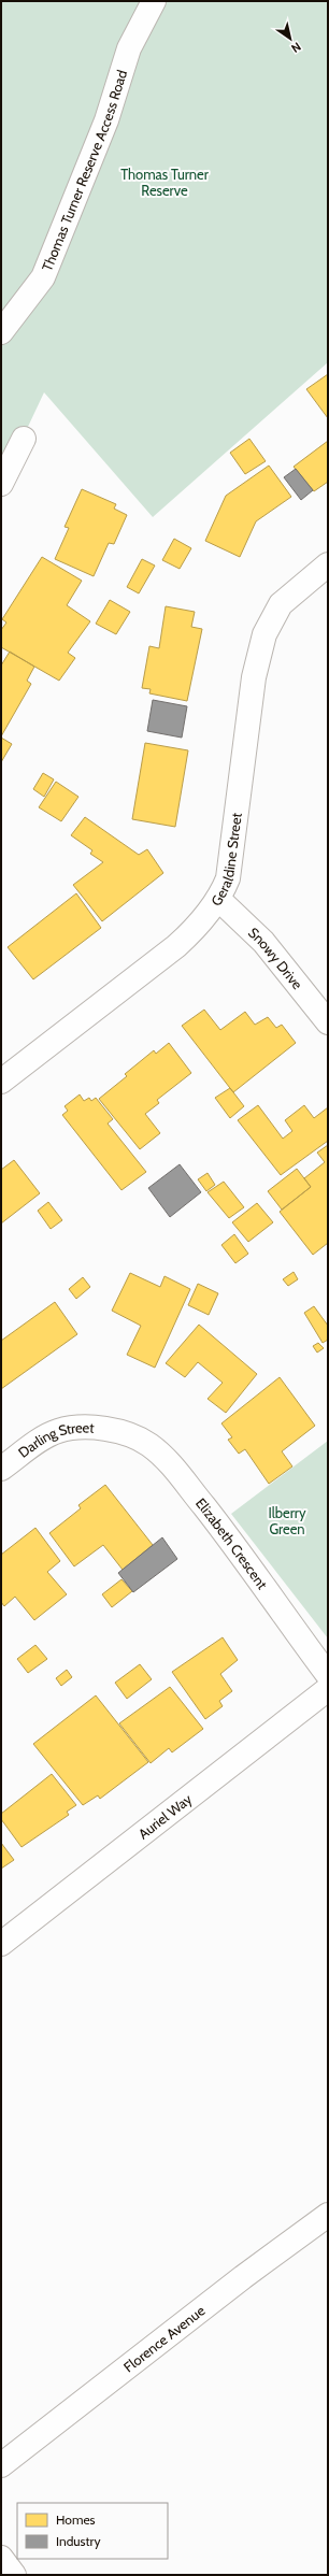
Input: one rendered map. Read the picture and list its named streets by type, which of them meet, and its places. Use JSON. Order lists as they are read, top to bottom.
{
  "streets": {
    "street": [
      "Thomas Turner Reserve Access Road",
      "Geraldine Street",
      "Snowy Drive",
      "Darling Street",
      "Elizabeth Crescent",
      "Auriel Way",
      "Florence Avenue"
    ]
  },
  "crossings": [
    ["Geraldine Street", "Snowy Drive"],
    ["Darling Street", "Elizabeth Crescent"]
  ],
  "parks": ["Thomas Turner Reserve", "Ilberry Green"],
  "legend": ["Homes", "Industry"],
  "north": "bottom right"
}
